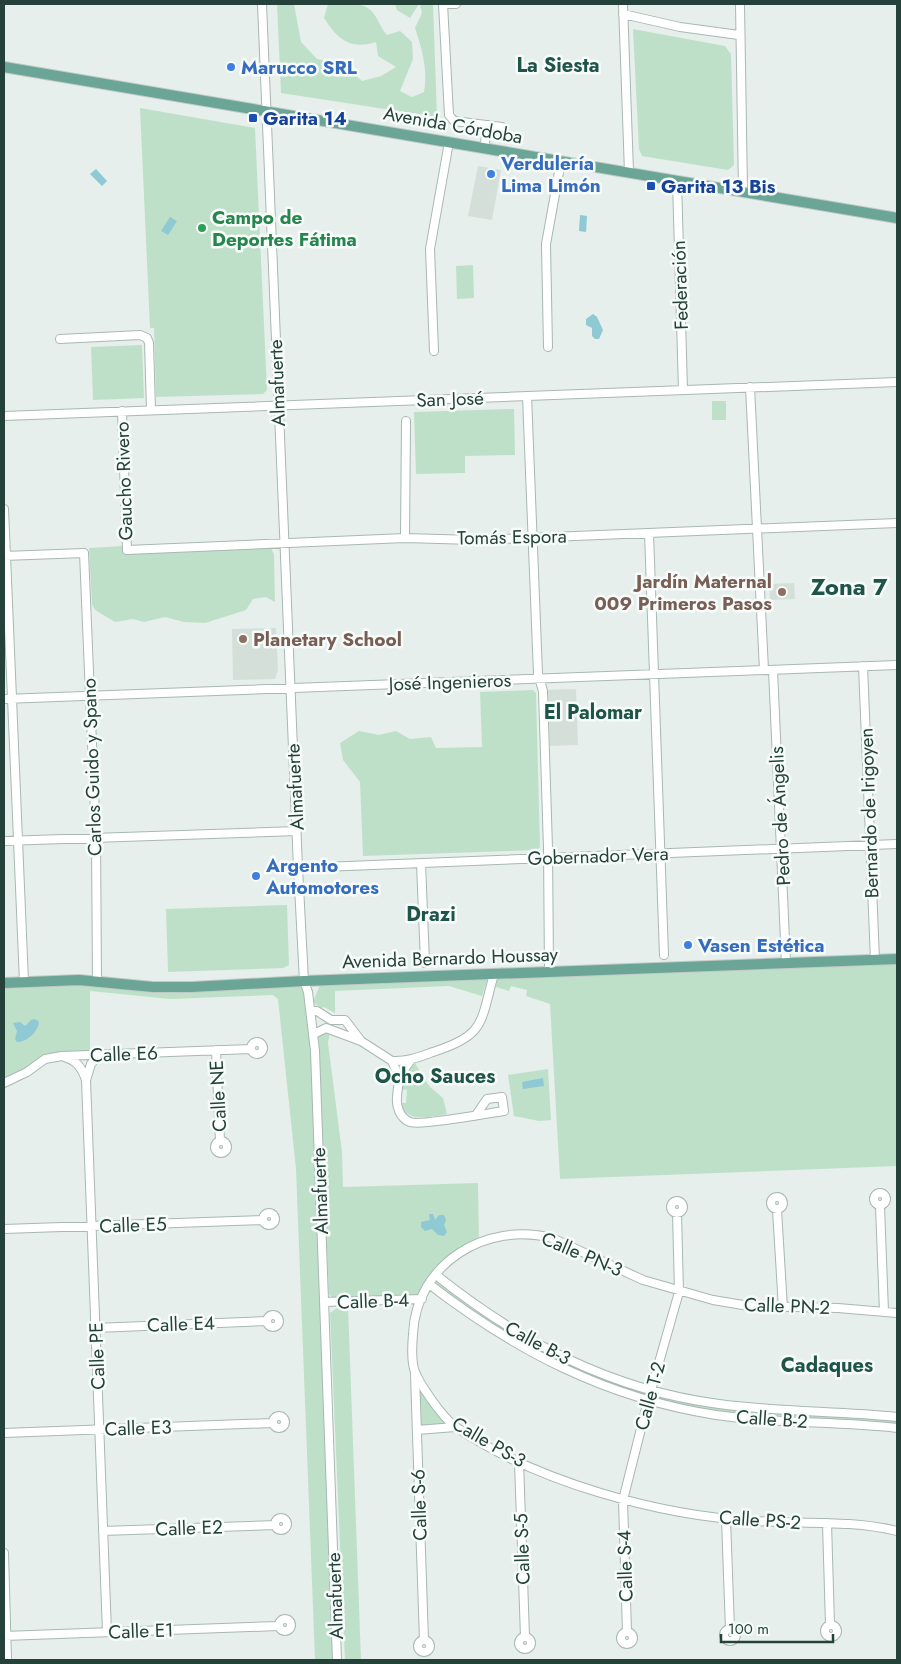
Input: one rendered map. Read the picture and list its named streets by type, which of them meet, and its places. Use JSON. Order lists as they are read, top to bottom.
{
  "streets": {
    "main road": ["Avenida Córdoba", "Avenida Bernardo Houssay"],
    "street": [
      "Federación",
      "Almafuerte",
      "San José",
      "Gaucho Rivero",
      "Tomás Espora",
      "José Ingenieros",
      "Carlos Guido y Spano",
      "Bernardo de Irigoyen",
      "Pedro de Ángelis",
      "Gobernador Vera",
      "Calle E6",
      "Calle NE",
      "Calle E5",
      "Calle PN-3",
      "Calle B-4",
      "Calle PN-2",
      "Calle E4",
      "Calle B-3",
      "Calle PE",
      "Calle T-2",
      "Calle B-2",
      "Calle E3",
      "Calle PS-3",
      "Calle S-6",
      "Calle PS-2",
      "Calle E2",
      "Calle S-5",
      "Calle S-4",
      "Calle E1"
    ]
  },
  "crossings": [
    ["Avenida Córdoba", "Federación"],
    ["Avenida Córdoba", "Almafuerte"],
    ["Federación", "San José"],
    ["Almafuerte", "San José"],
    ["Almafuerte", "Tomás Espora"],
    ["Almafuerte", "José Ingenieros"],
    ["Almafuerte", "Gobernador Vera"],
    ["Almafuerte", "Avenida Bernardo Houssay"],
    ["Almafuerte", "Calle B-4"],
    ["San José", "Gaucho Rivero"],
    ["Gaucho Rivero", "Tomás Espora"],
    ["José Ingenieros", "Carlos Guido y Spano"],
    ["José Ingenieros", "Bernardo de Irigoyen"],
    ["José Ingenieros", "Pedro de Ángelis"],
    ["Carlos Guido y Spano", "Avenida Bernardo Houssay"],
    ["Bernardo de Irigoyen", "Gobernador Vera"],
    ["Bernardo de Irigoyen", "Avenida Bernardo Houssay"],
    ["Pedro de Ángelis", "Gobernador Vera"],
    ["Pedro de Ángelis", "Avenida Bernardo Houssay"],
    ["Calle E6", "Calle NE"],
    ["Calle E6", "Calle PE"],
    ["Calle E5", "Calle PE"],
    ["Calle PN-3", "Calle PN-2"],
    ["Calle PN-3", "Calle B-3"],
    ["Calle PN-3", "Calle T-2"],
    ["Calle PN-2", "Calle T-2"],
    ["Calle E4", "Calle PE"],
    ["Calle B-3", "Calle T-2"],
    ["Calle B-3", "Calle B-2"],
    ["Calle PE", "Calle E3"],
    ["Calle PE", "Calle E2"],
    ["Calle PE", "Calle E1"],
    ["Calle T-2", "Calle B-2"],
    ["Calle T-2", "Calle PS-3"],
    ["Calle T-2", "Calle PS-2"],
    ["Calle T-2", "Calle S-4"],
    ["Calle PS-3", "Calle S-6"],
    ["Calle PS-3", "Calle PS-2"],
    ["Calle PS-3", "Calle S-5"],
    ["Calle PS-3", "Calle S-4"],
    ["Calle PS-2", "Calle S-4"]
  ],
  "districts": [
    "La Siesta",
    "Zona 7",
    "El Palomar",
    "Drazi",
    "Ocho Sauces",
    "Cadaques"
  ],
  "places": {
    "other": [
      "Marucco SRL",
      "Verdulería Lima Limón",
      "Campo de Deportes Fátima",
      "Jardín Maternal 009 Primeros Pasos",
      "Planetary School",
      "Argento Automotores",
      "Vasen Estética"
    ],
    "transit": ["Garita 14", "Garita 13 Bis"]
  },
  "scale_bar": "100 m"
}
